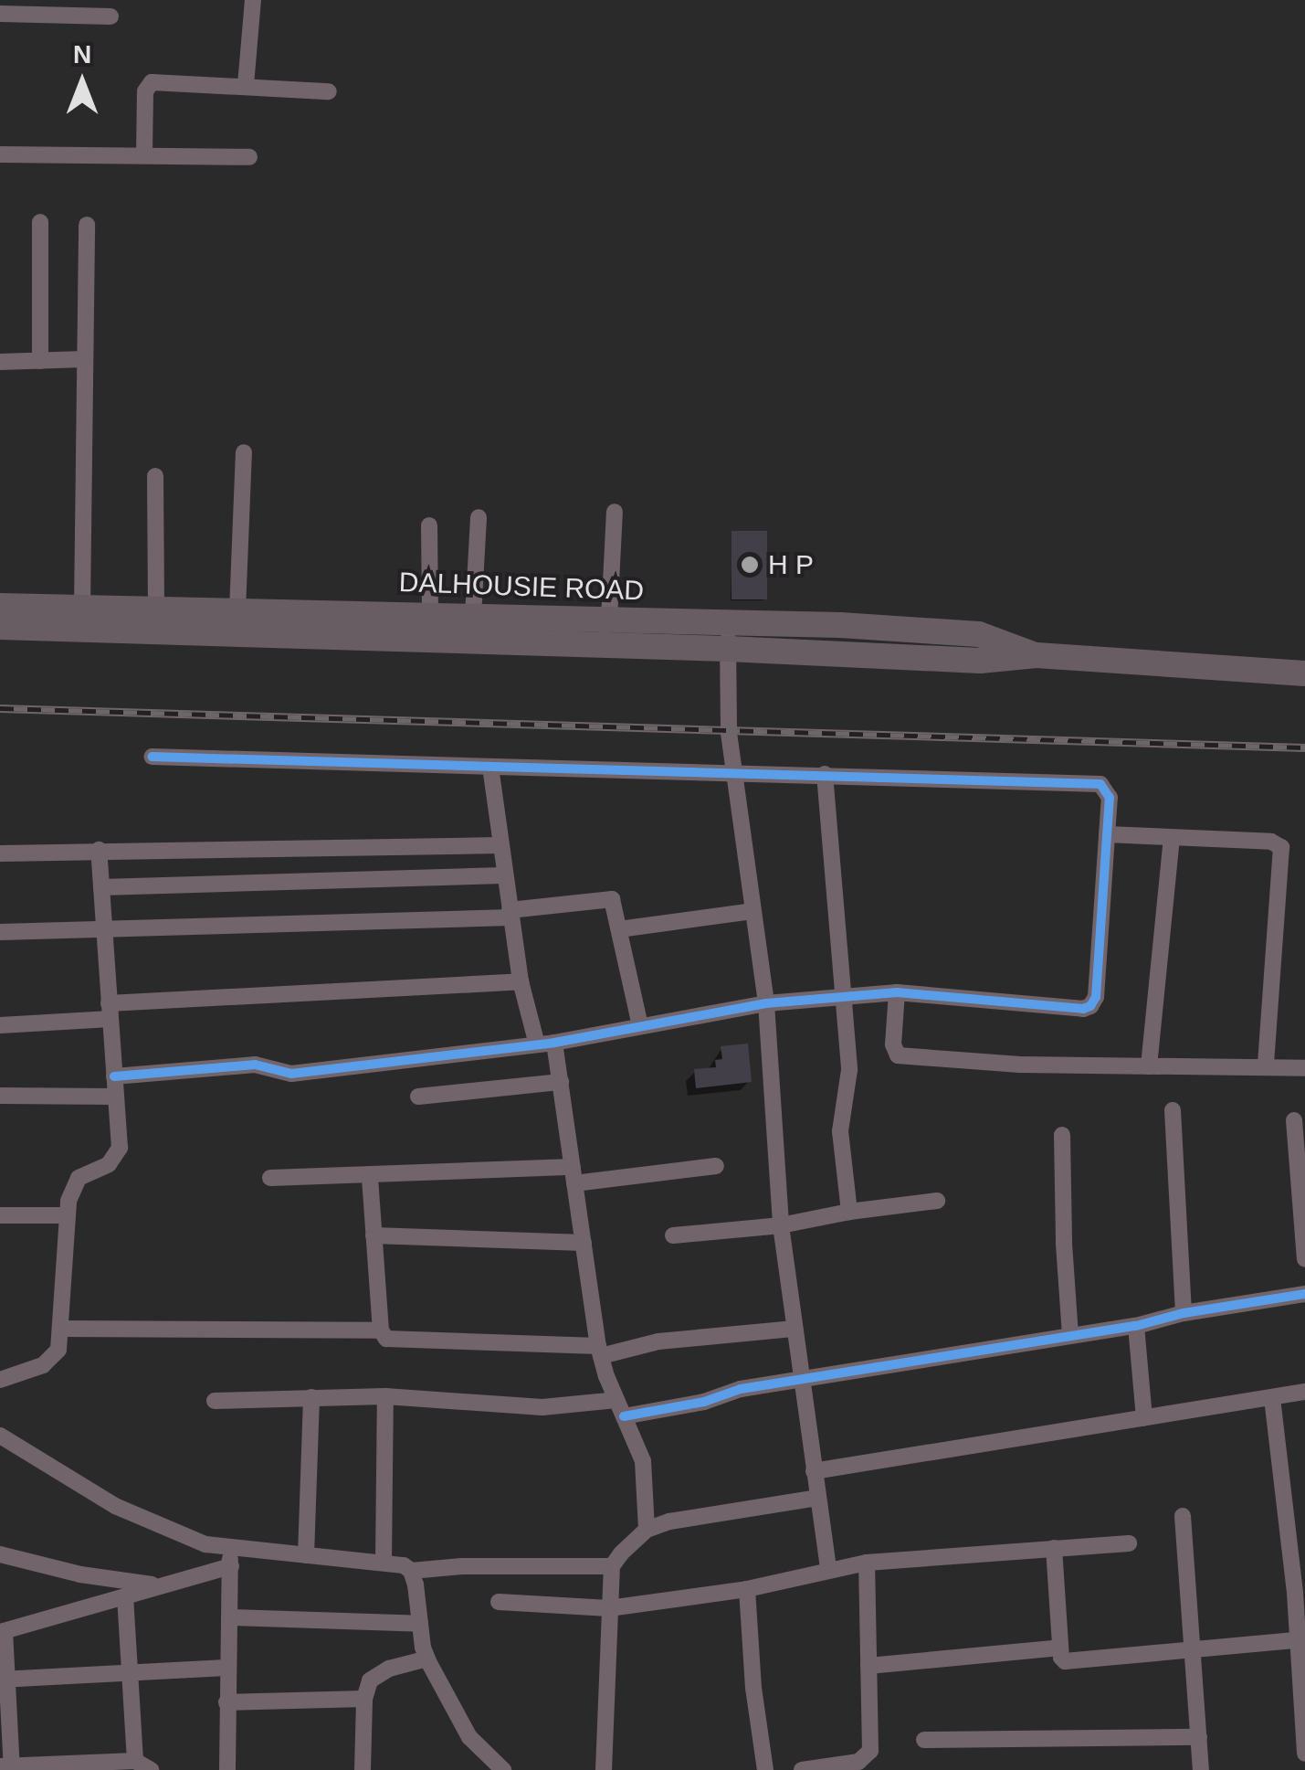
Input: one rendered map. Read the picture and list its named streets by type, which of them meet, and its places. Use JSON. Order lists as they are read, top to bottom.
{
  "streets": {
    "street": ["DALHOUSIE ROAD"]
  },
  "places": ["H P"],
  "north": "top"
}
